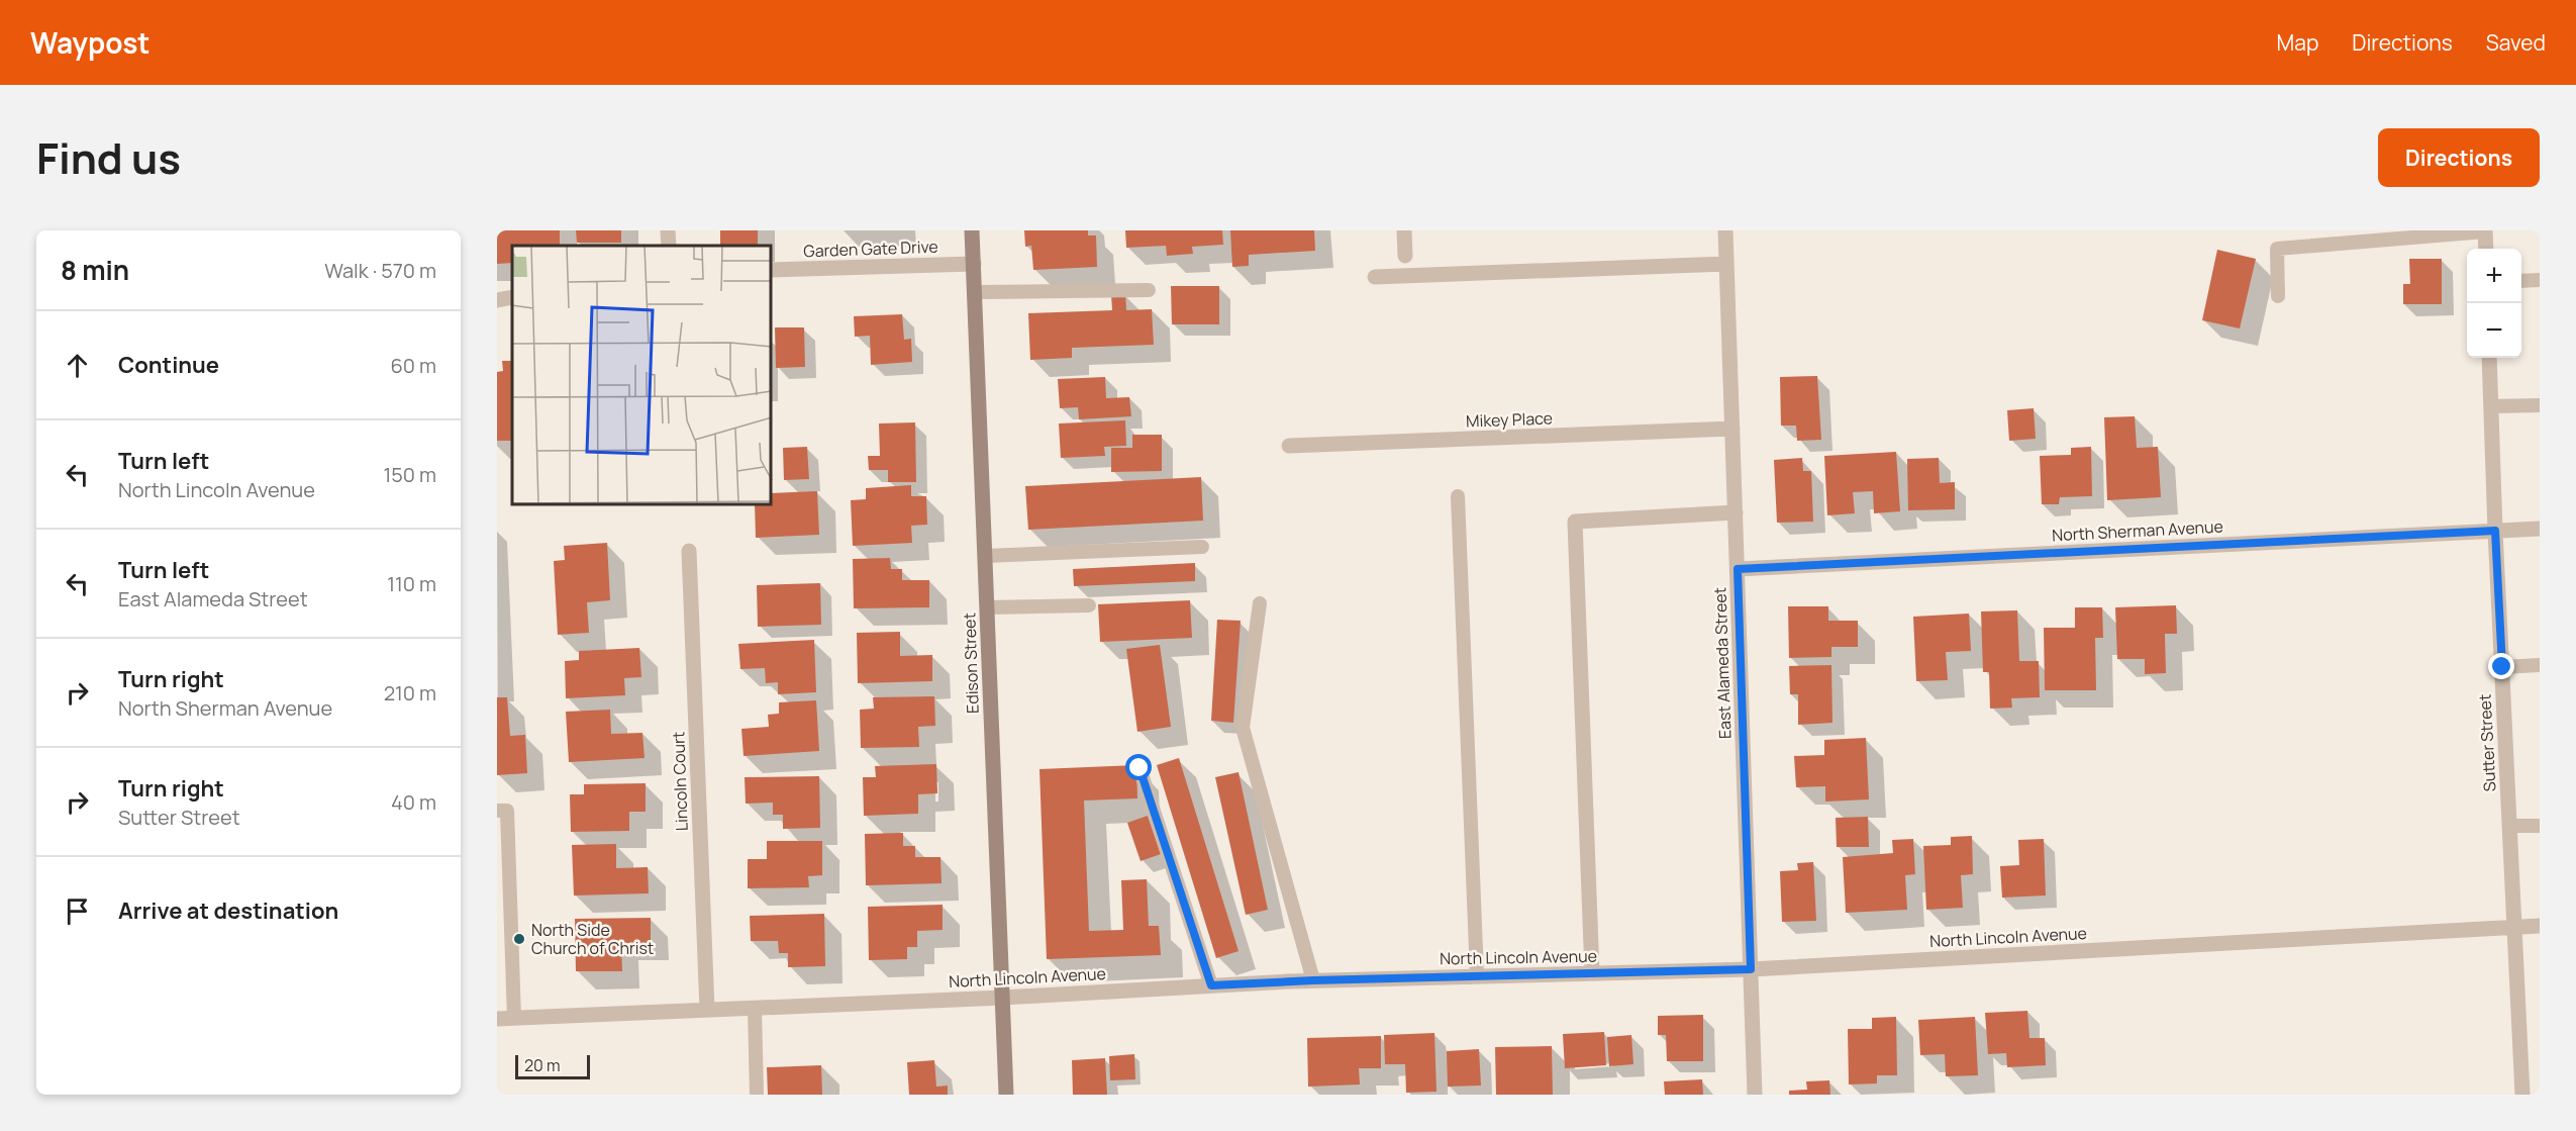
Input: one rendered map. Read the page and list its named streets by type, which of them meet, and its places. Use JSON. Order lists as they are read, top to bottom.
{
  "streets": {
    "street": [
      "Garden Gate Drive",
      "Mikey Place",
      "North Sherman Avenue",
      "Edison Street",
      "East Alameda Street",
      "Sutter Street",
      "Lincoln Court",
      "North Lincoln Avenue"
    ]
  },
  "crossings": [
    ["Garden Gate Drive", "Edison Street"],
    ["Mikey Place", "East Alameda Street"],
    ["North Sherman Avenue", "East Alameda Street"],
    ["North Sherman Avenue", "Sutter Street"],
    ["Edison Street", "North Lincoln Avenue"],
    ["East Alameda Street", "North Lincoln Avenue"],
    ["Sutter Street", "North Lincoln Avenue"],
    ["Lincoln Court", "North Lincoln Avenue"]
  ],
  "places": ["North Side Church of Christ"],
  "scale_bar": "20 m",
  "page": {
    "header": "Waypost",
    "nav": ["Map", "Directions", "Saved"],
    "title": "Find us",
    "buttons": "Directions",
    "heading": ["8 min", "Walk · 570 m"],
    "map_buttons": ["+", "−"],
    "list": [
      ["Continue", "60 m"],
      ["Turn left", "North Lincoln Avenue", "150 m"],
      ["Turn left", "East Alameda Street", "110 m"],
      ["Turn right", "North Sherman Avenue", "210 m"],
      ["Turn right", "Sutter Street", "40 m"],
      "Arrive at destination"
    ],
    "scale": "20 m"
  }
}
